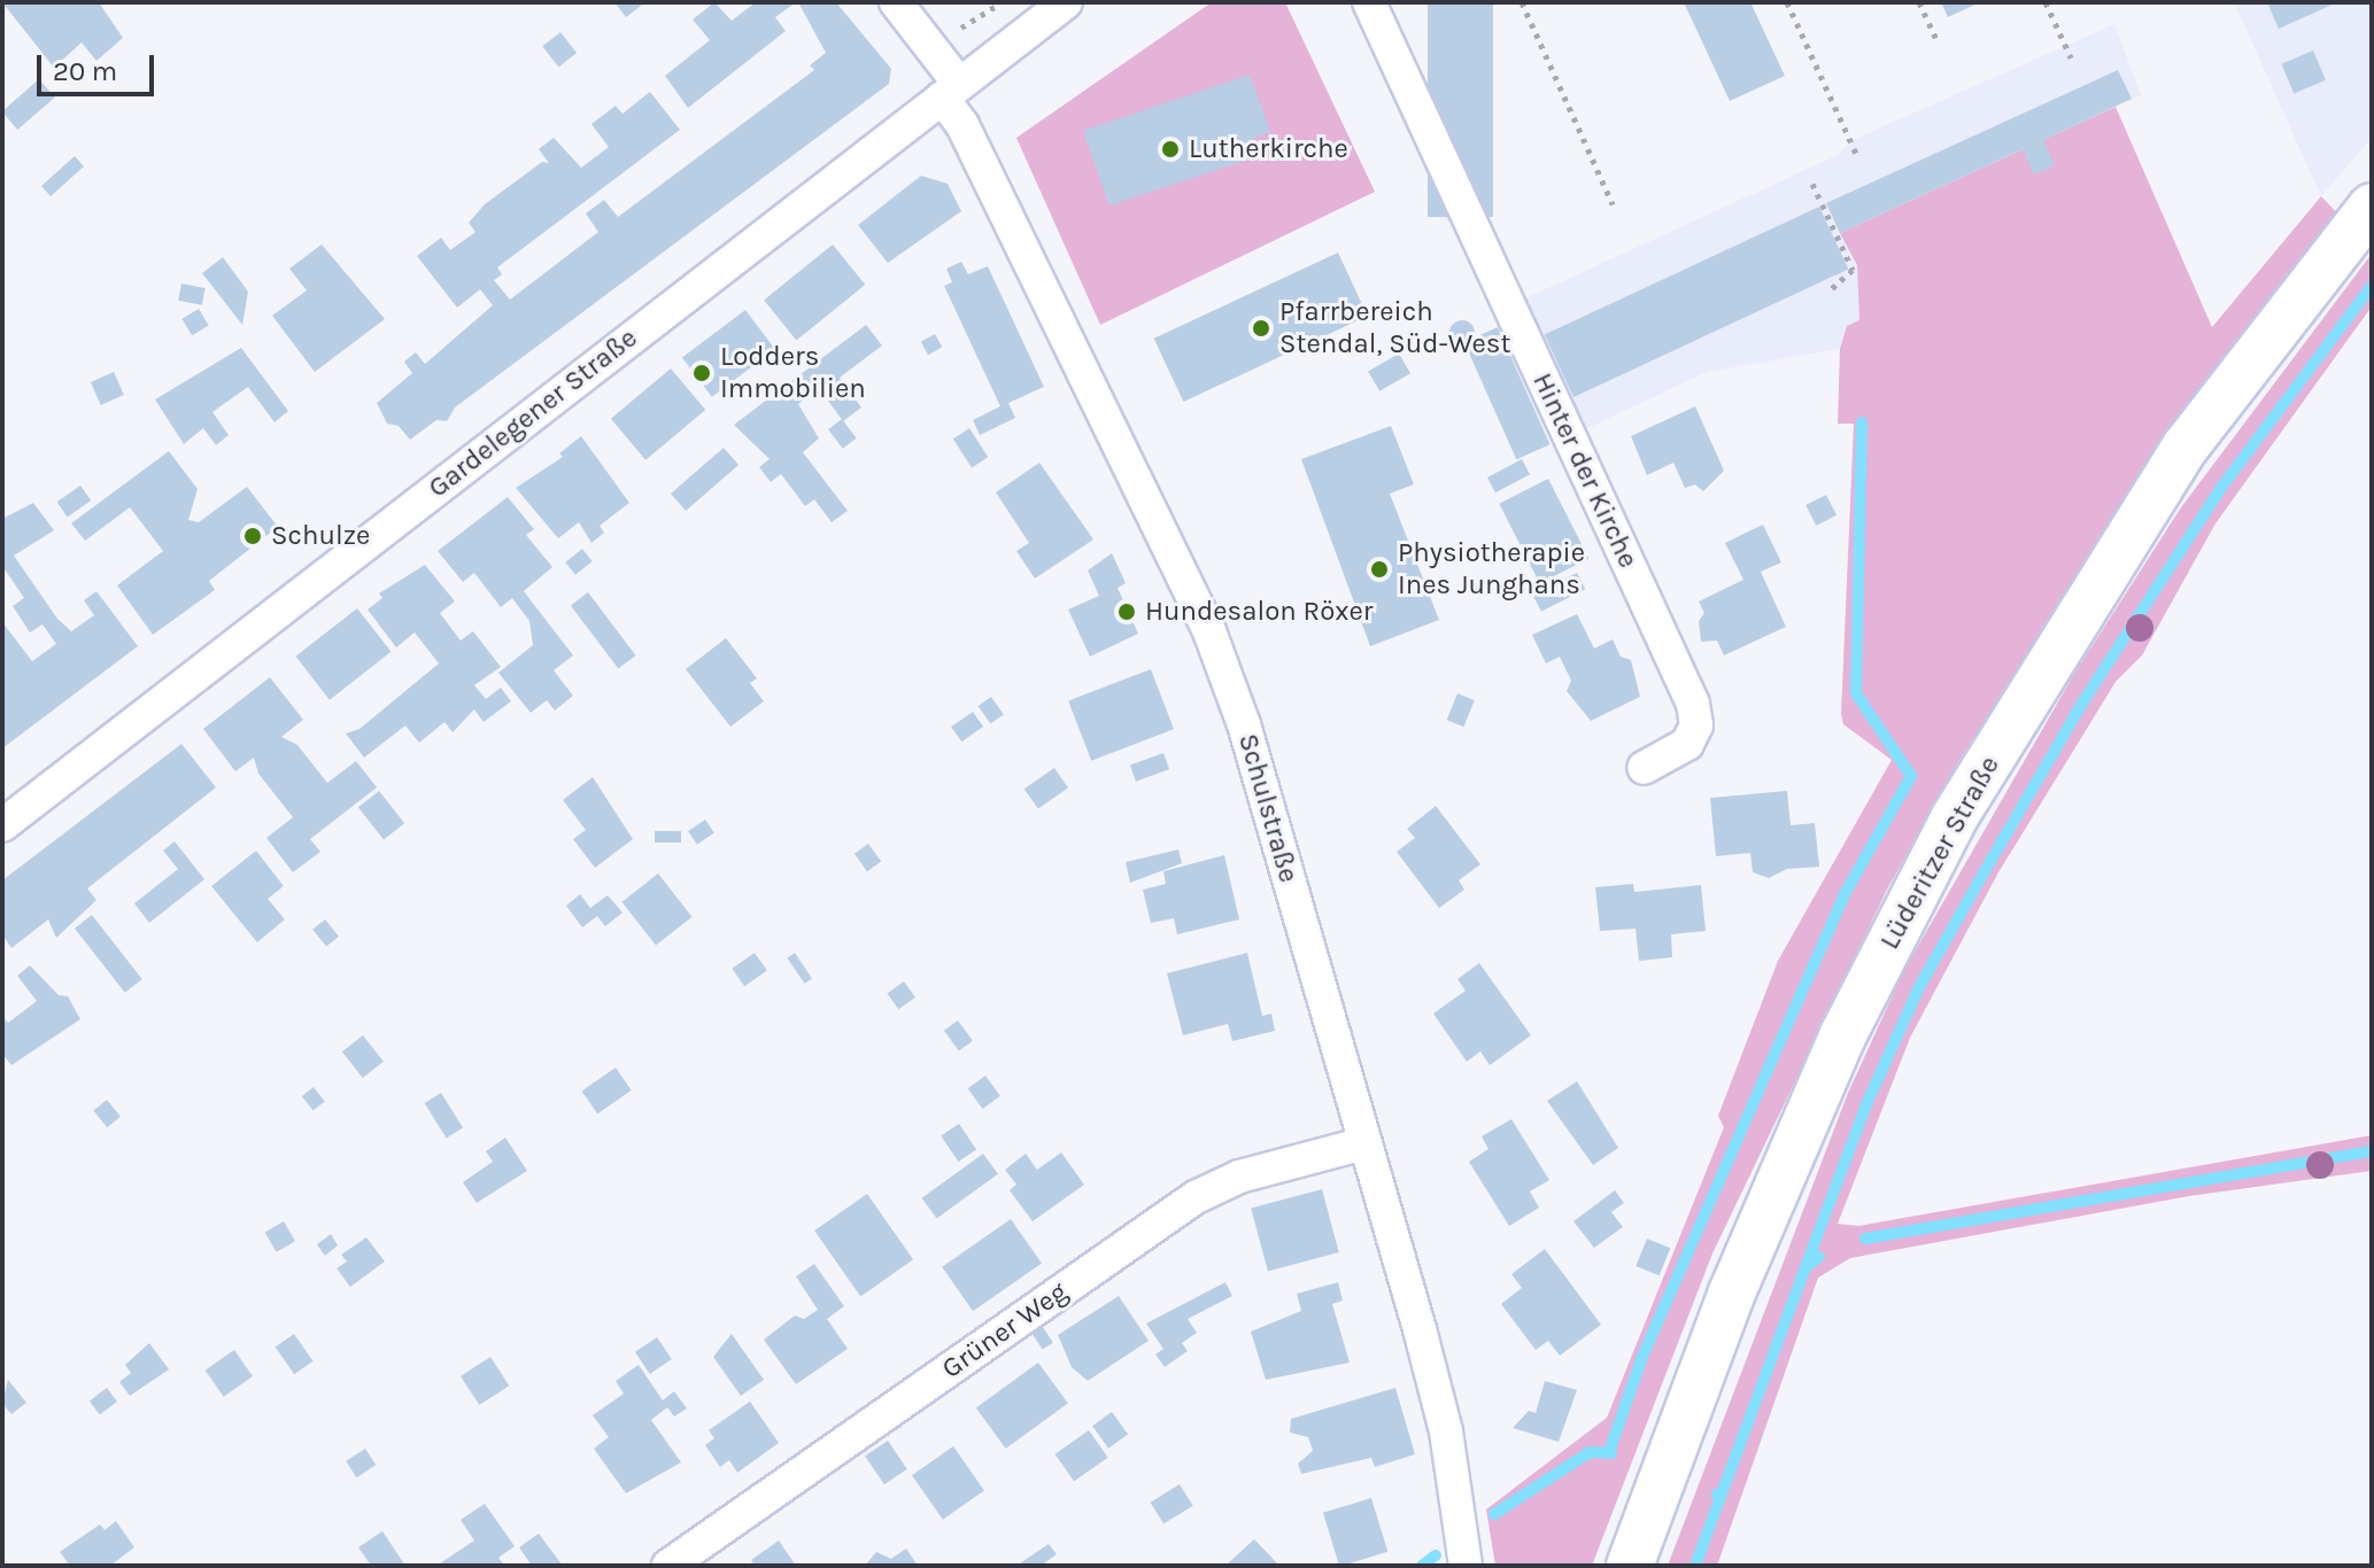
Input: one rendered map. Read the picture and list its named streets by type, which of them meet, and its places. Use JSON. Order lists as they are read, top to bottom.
{
  "streets": {
    "main road": ["Lüderitzer Straße"],
    "street": [
      "Gardelegener Straße",
      "Hinter der Kirche",
      "Schulstraße",
      "Grüner Weg"
    ]
  },
  "crossings": [
    ["Gardelegener Straße", "Schulstraße"],
    ["Schulstraße", "Grüner Weg"]
  ],
  "places": [
    "Lutherkirche",
    "Pfarrbereich Stendal, Süd-West",
    "Lodders Immobilien",
    "Schulze",
    "Physiotherapie Ines Junghans",
    "Hundesalon Röxer"
  ],
  "scale_bar": "20 m"
}
